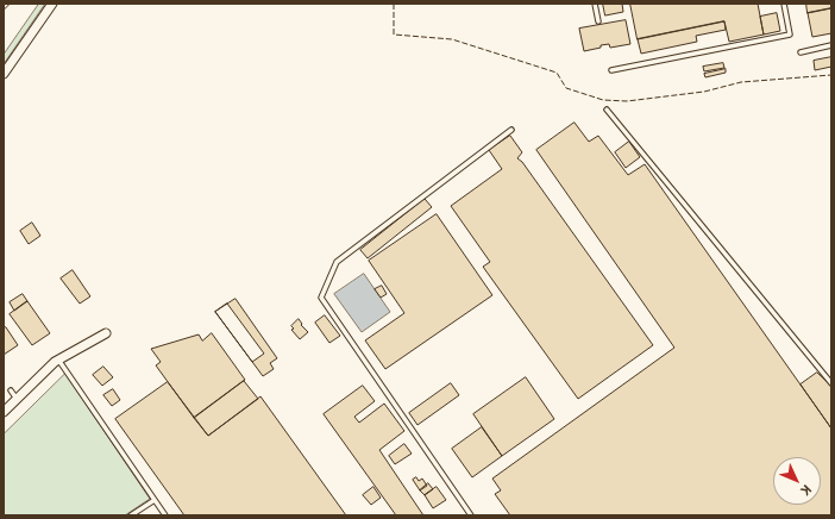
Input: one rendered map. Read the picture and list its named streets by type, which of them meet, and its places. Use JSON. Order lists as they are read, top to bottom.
{
  "north": "bottom right"
}
